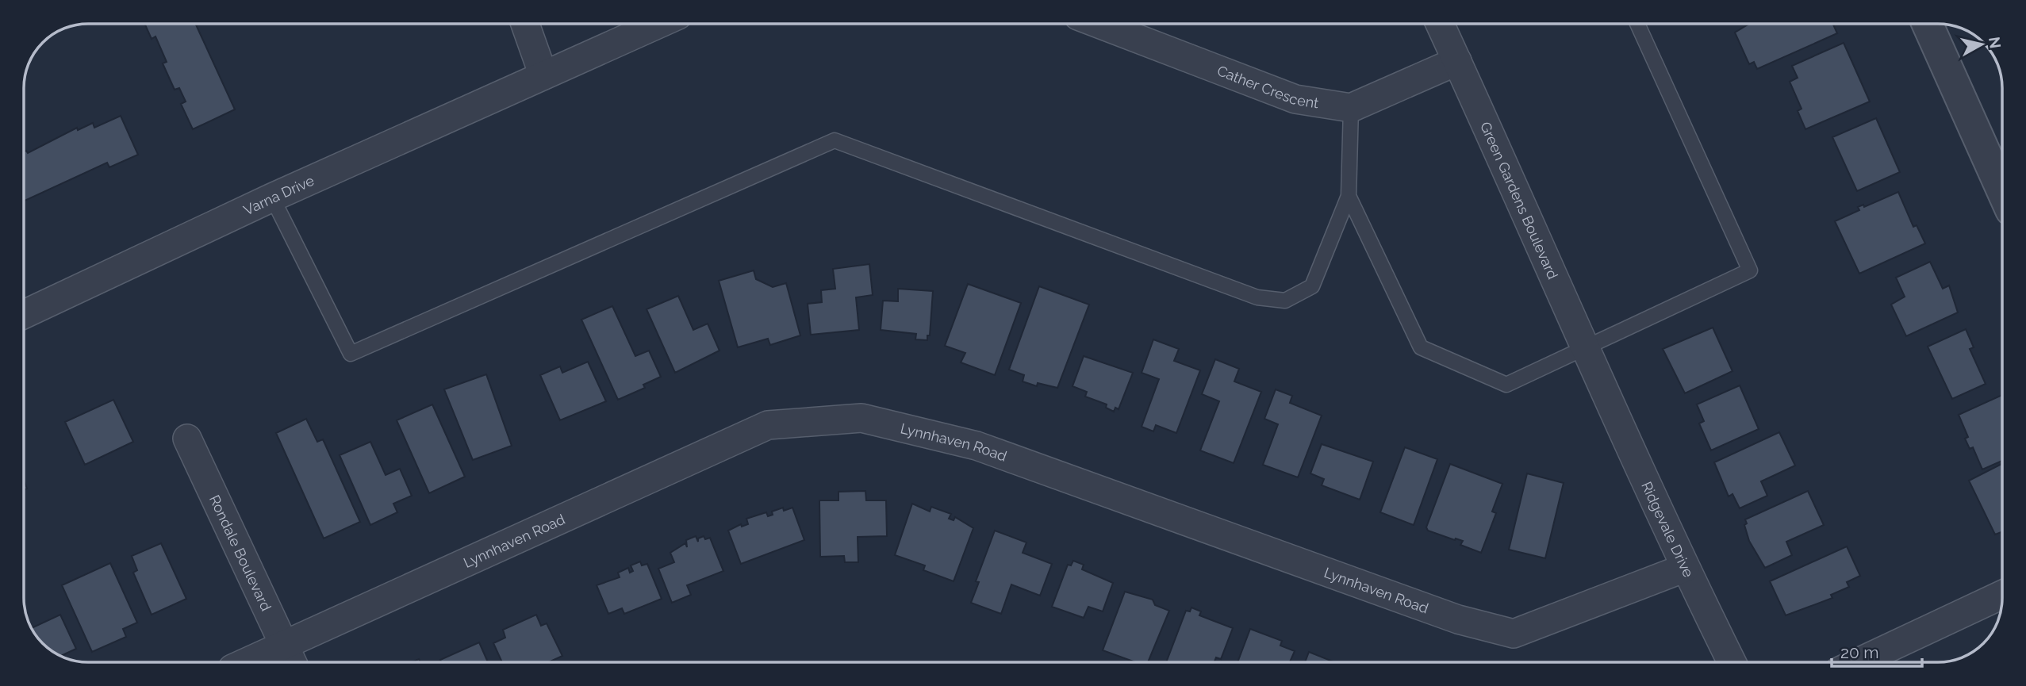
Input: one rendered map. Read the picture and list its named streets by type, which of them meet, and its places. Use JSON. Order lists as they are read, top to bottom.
{
  "streets": {
    "street": [
      "Cather Crescent",
      "Varna Drive",
      "Green Gardens Boulevard",
      "Lynnhaven Road",
      "Ridgevale Drive",
      "Rondale Boulevard"
    ]
  },
  "crossings": [
    ["Green Gardens Boulevard", "Ridgevale Drive"],
    ["Lynnhaven Road", "Ridgevale Drive"],
    ["Lynnhaven Road", "Rondale Boulevard"]
  ],
  "scale_bar": "20 m",
  "north": "right"
}
